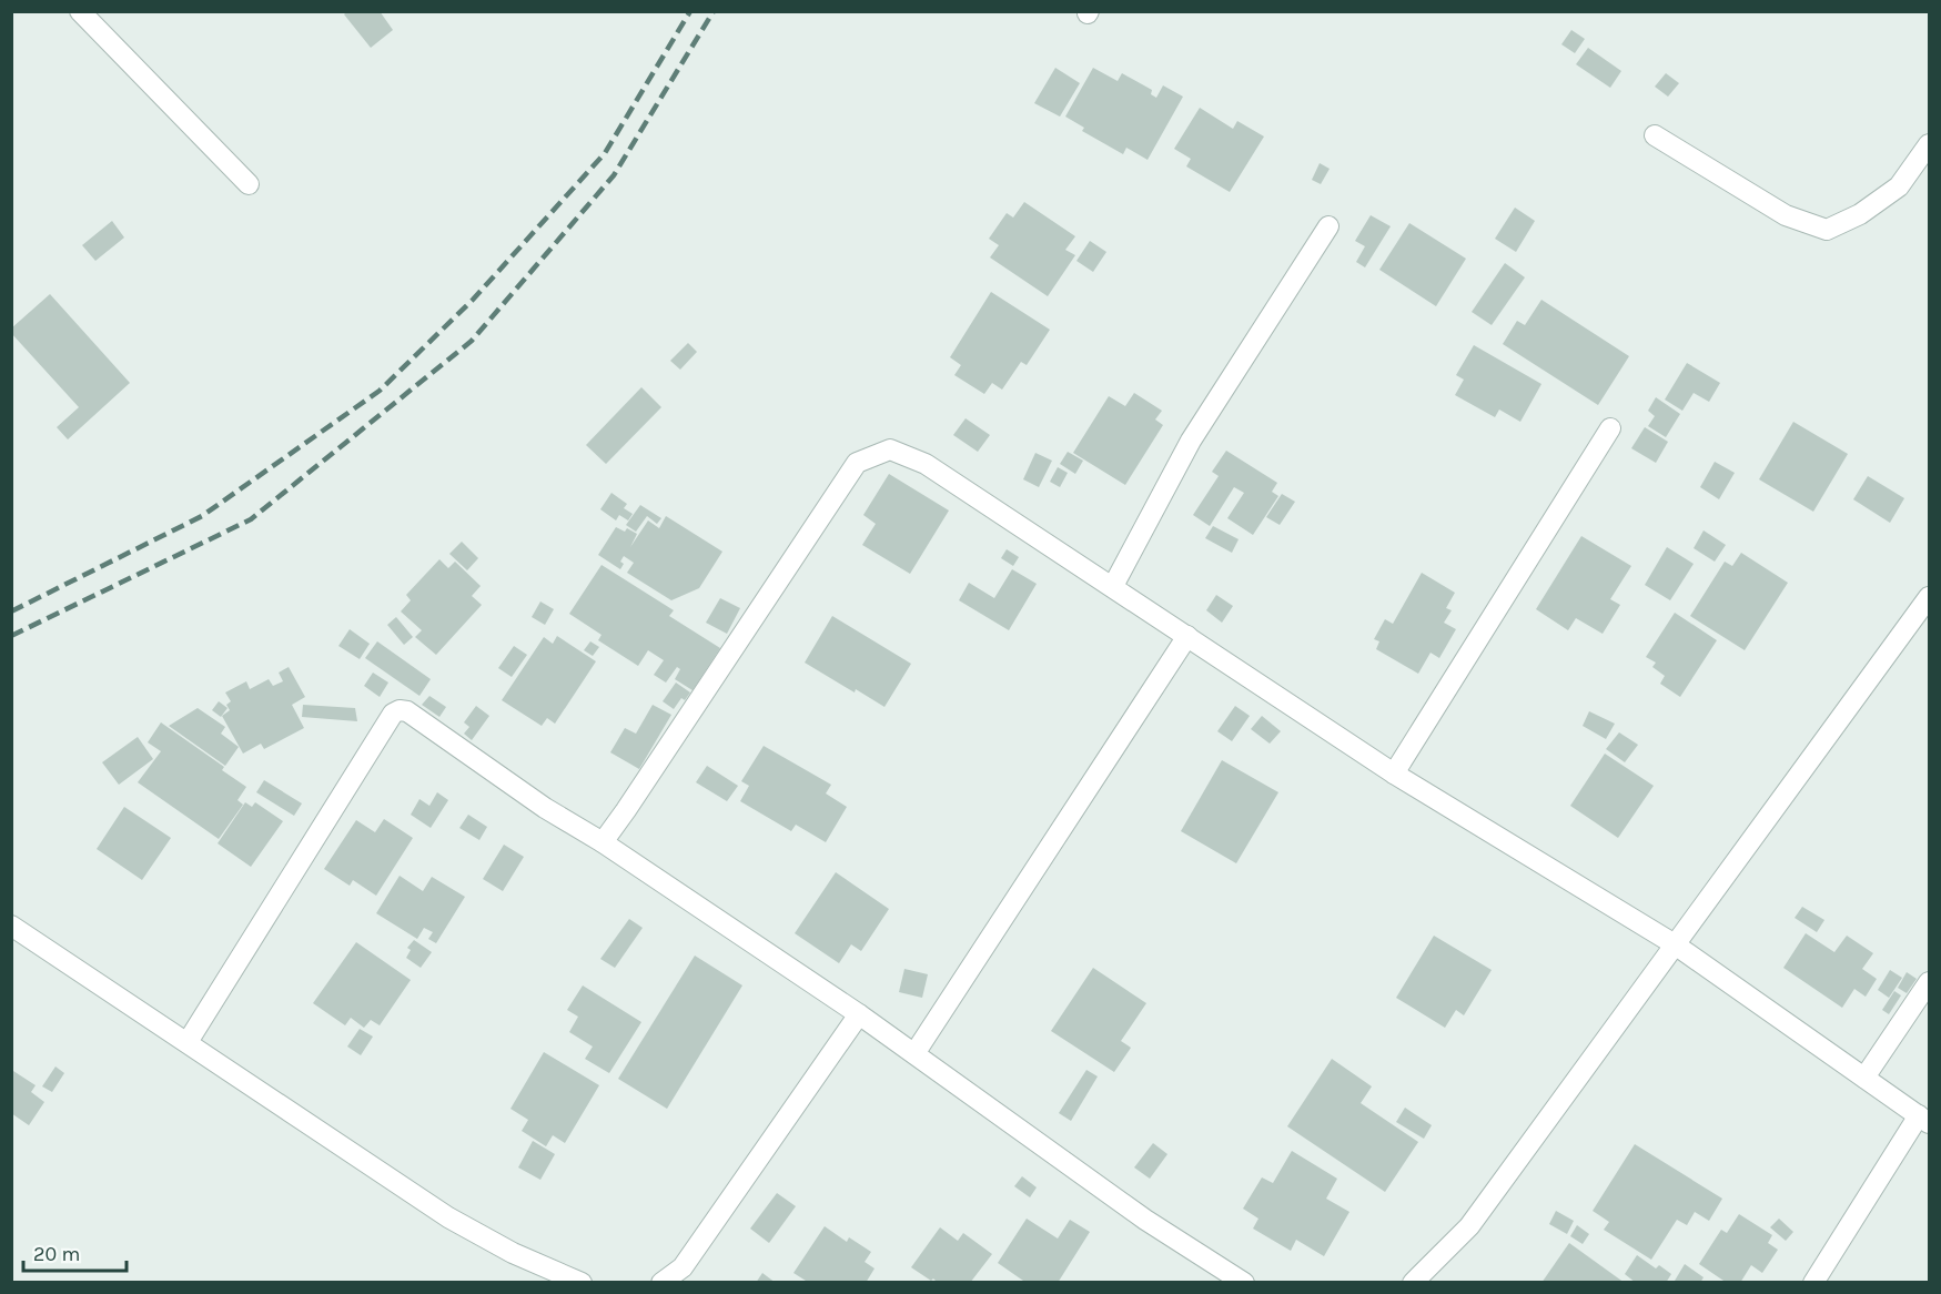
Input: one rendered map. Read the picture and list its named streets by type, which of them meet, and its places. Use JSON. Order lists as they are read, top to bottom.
{
  "scale_bar": "20 m"
}
